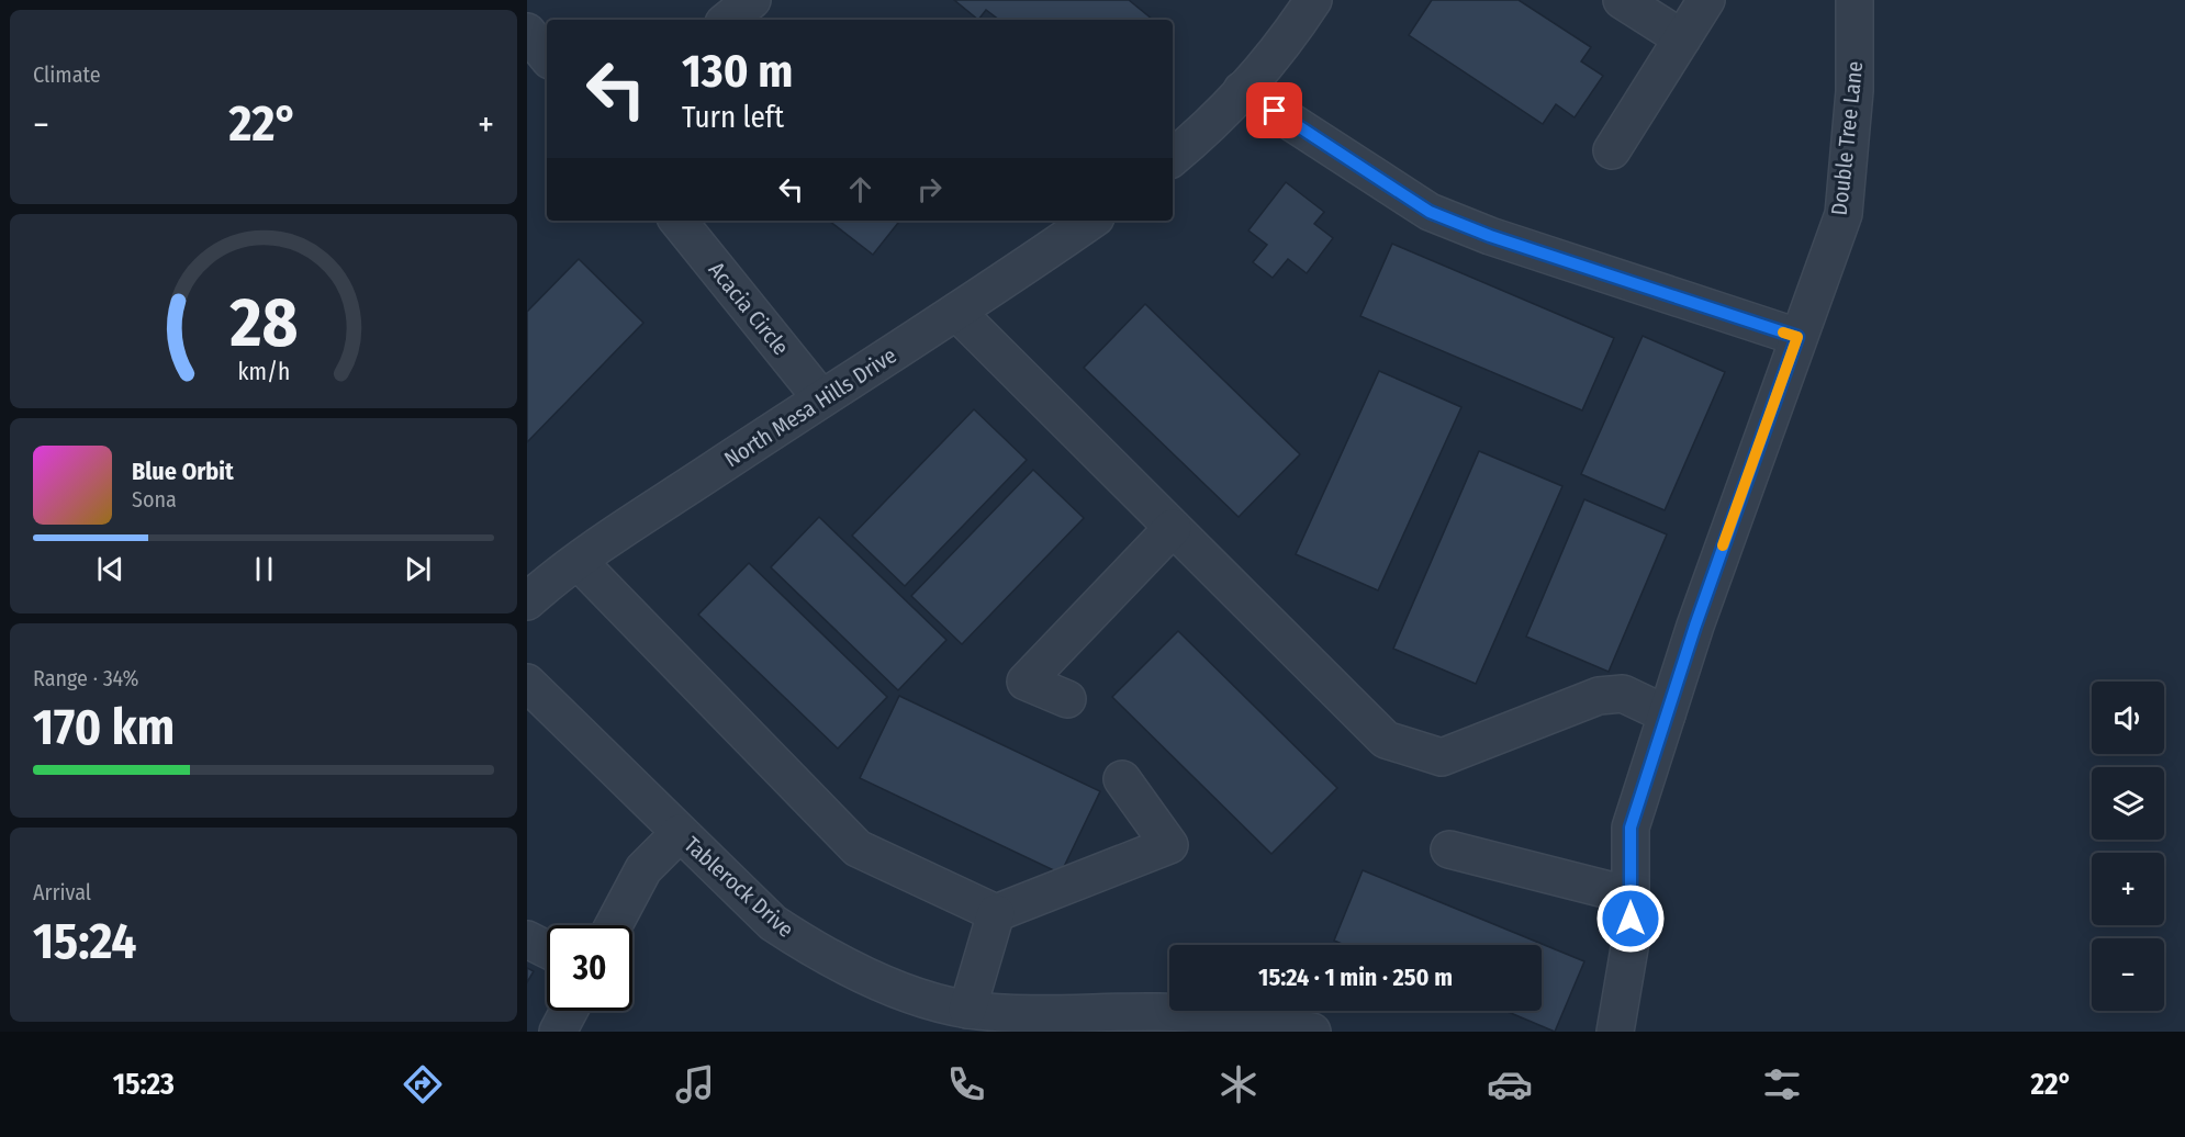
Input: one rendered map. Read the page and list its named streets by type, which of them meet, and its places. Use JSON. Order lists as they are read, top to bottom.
{
  "streets": {
    "street": [
      "Double Tree Lane",
      "Acacia Circle",
      "North Mesa Hills Drive",
      "Tablerock Drive"
    ]
  },
  "crossings": [
    ["Acacia Circle", "North Mesa Hills Drive"]
  ],
  "page": {
    "tile": [
      "Climate",
      ["Range · 34%", "170 km"],
      ["Arrival", "15:24"]
    ],
    "turn": ["130 m", "Turn left"],
    "heat": ["−", "22°", "+"],
    "song": ["Blue Orbit", "Sona"],
    "map_buttons": ["+", "−"],
    "limit": "30",
    "trip": "15:24 · 1 min · 250 m",
    "tabs": ["15:23", "22°"],
    "gauge": ["28", "km/h"]
  }
}
